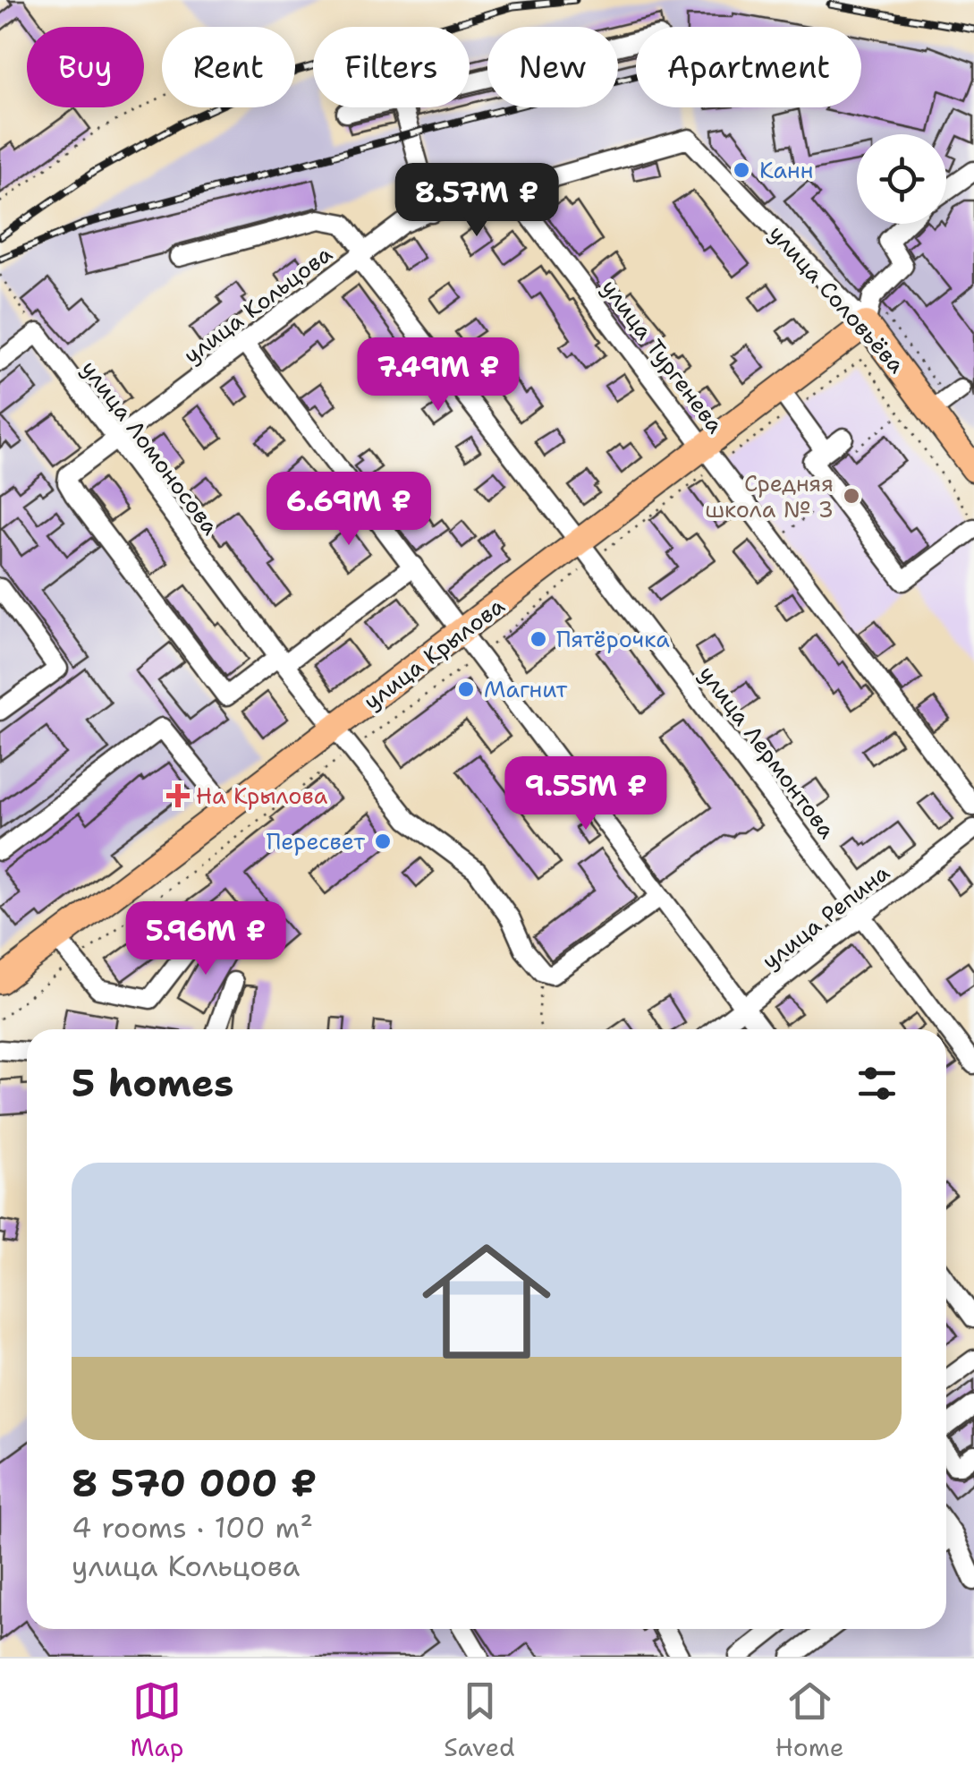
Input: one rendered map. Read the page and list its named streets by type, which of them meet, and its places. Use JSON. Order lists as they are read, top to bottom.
{
  "streets": {
    "main road": ["улица Соловьёва", "улица Крылова"],
    "street": [
      "улица Кольцова",
      "улица Тургенева",
      "улица Ломоносова",
      "улица Лермонтова",
      "улица Репина"
    ]
  },
  "crossings": [
    ["улица Соловьёва", "улица Кольцова"],
    ["улица Соловьёва", "улица Крылова"],
    ["улица Кольцова", "улица Тургенева"],
    ["улица Кольцова", "улица Ломоносова"],
    ["улица Кольцова", "улица Лермонтова"],
    ["улица Тургенева", "улица Крылова"],
    ["улица Ломоносова", "улица Крылова"],
    ["улица Крылова", "улица Лермонтова"],
    ["улица Лермонтова", "улица Репина"]
  ],
  "places": {
    "other": [
      "Канн",
      "Средняя школа № 3",
      "Пятёрочка",
      "Магнит",
      "Пересвет"
    ],
    "health": ["На Крылова"]
  },
  "page": {
    "chip": [
      "Buy",
      "Rent",
      "Filters",
      "New",
      "Apartment"
    ],
    "price": [
      "8.57M ₽",
      "7.49M ₽",
      "6.69M ₽",
      "9.55M ₽",
      "5.96M ₽"
    ],
    "heading": "5 homes",
    "list": [
      {
        "name": "8 570 000 ₽",
        "note": "4 rooms · 100 m² · улица Кольцова"
      }
    ],
    "tabs": ["Map", "Saved", "Home"]
  }
}
